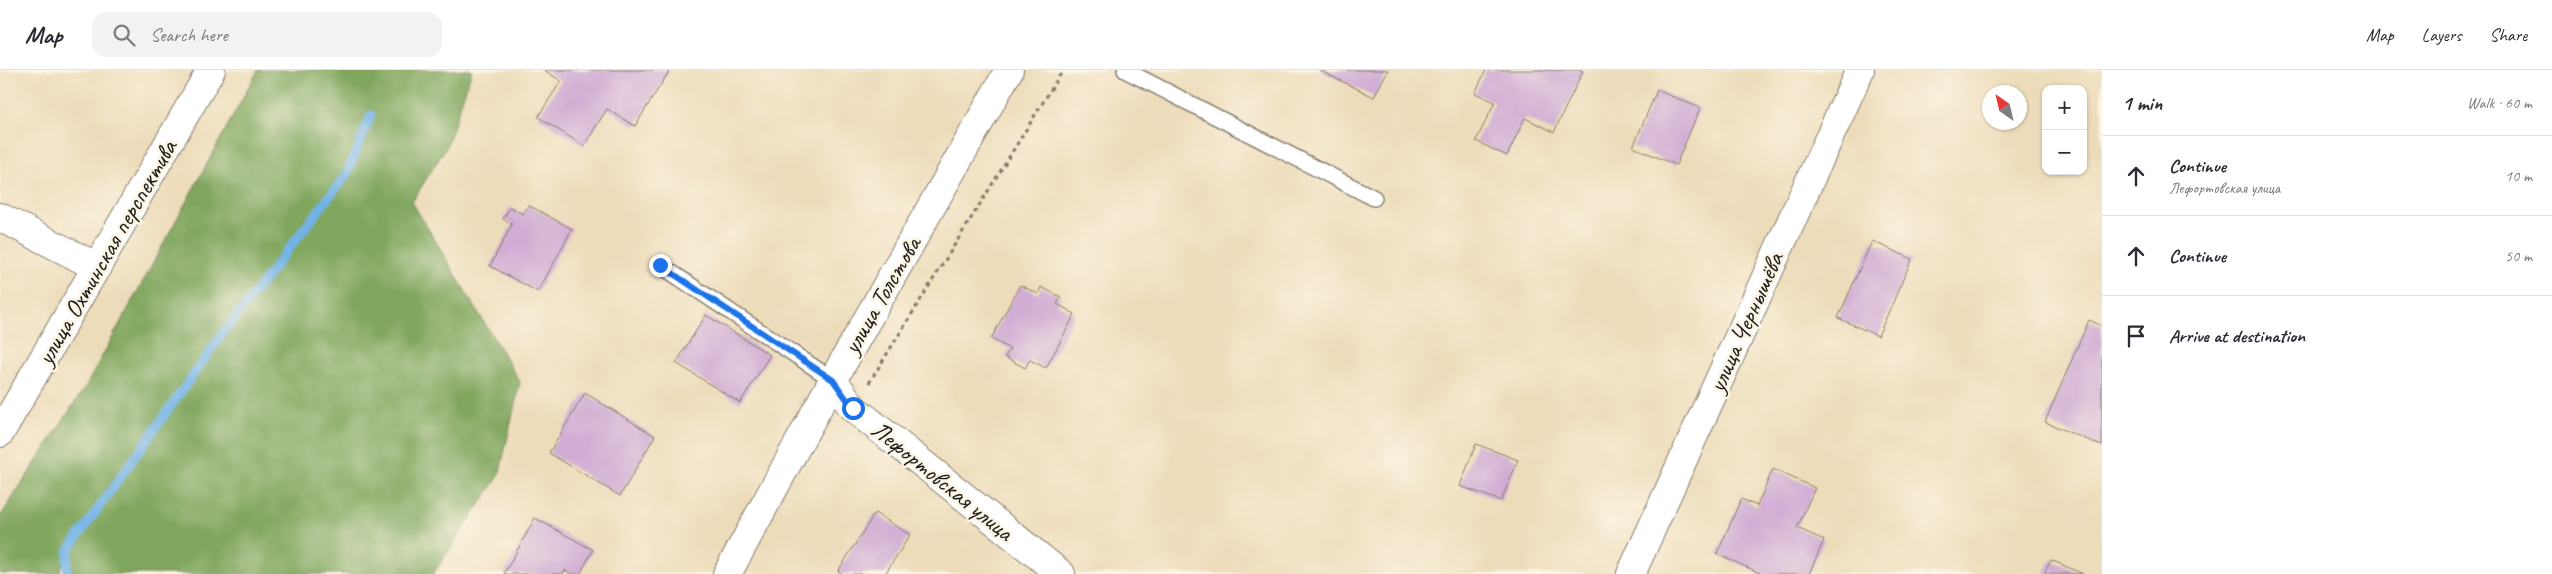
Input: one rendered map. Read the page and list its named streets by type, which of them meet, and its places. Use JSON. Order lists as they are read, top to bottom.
{
  "streets": {
    "street": [
      "улица Охтинская перспектива",
      "улица Толстова",
      "улица Чернышёва",
      "Лефортовская улица"
    ]
  },
  "crossings": [
    ["улица Толстова", "Лефортовская улица"]
  ],
  "north": "top left",
  "page": {
    "header": "Map",
    "search": "Search here",
    "nav": ["Map", "Layers", "Share"],
    "heading": ["1 min", "Walk · 60 m"],
    "map_buttons": ["+", "−"],
    "list": [
      ["Continue", "Лефортовская улица", "10 m"],
      ["Continue", "50 m"],
      "Arrive at destination"
    ]
  }
}
